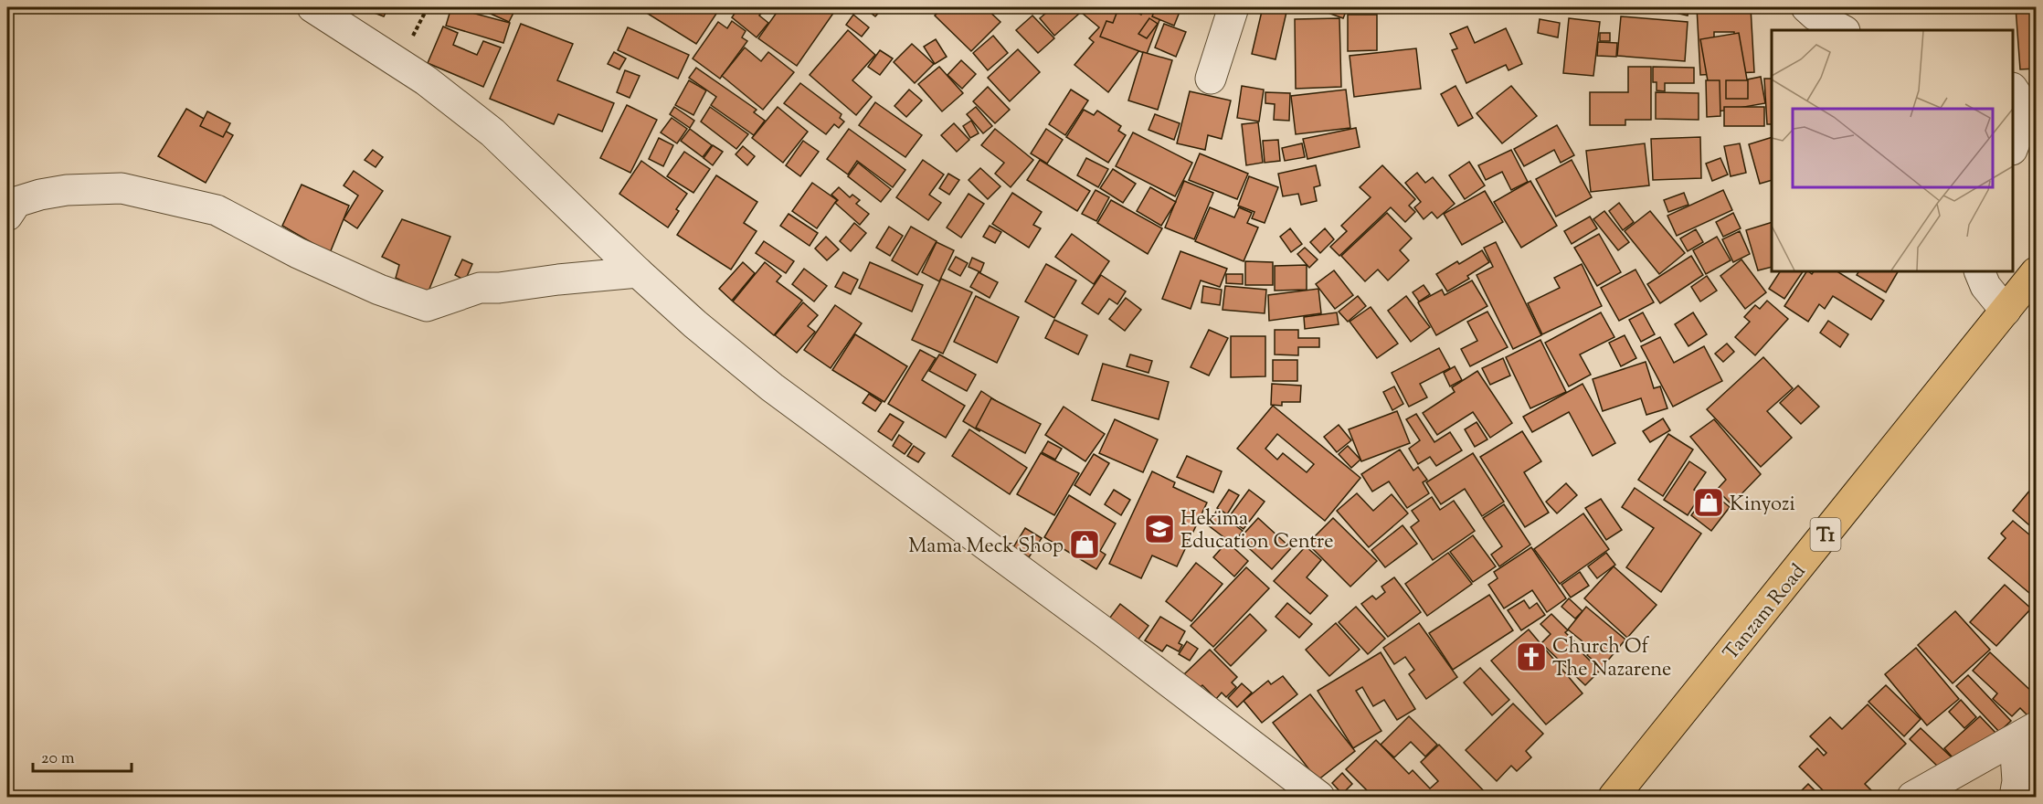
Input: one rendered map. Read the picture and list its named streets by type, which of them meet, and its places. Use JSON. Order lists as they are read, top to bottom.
{
  "streets": {
    "highway": ["T1", "Tanzam Road"]
  },
  "places": {
    "shop": ["Kinyozi", "Mama Meck Shop"],
    "school or university": ["Hekima Education Centre"],
    "church": ["Church Of The Nazarene"]
  },
  "scale_bar": "20 m"
}
